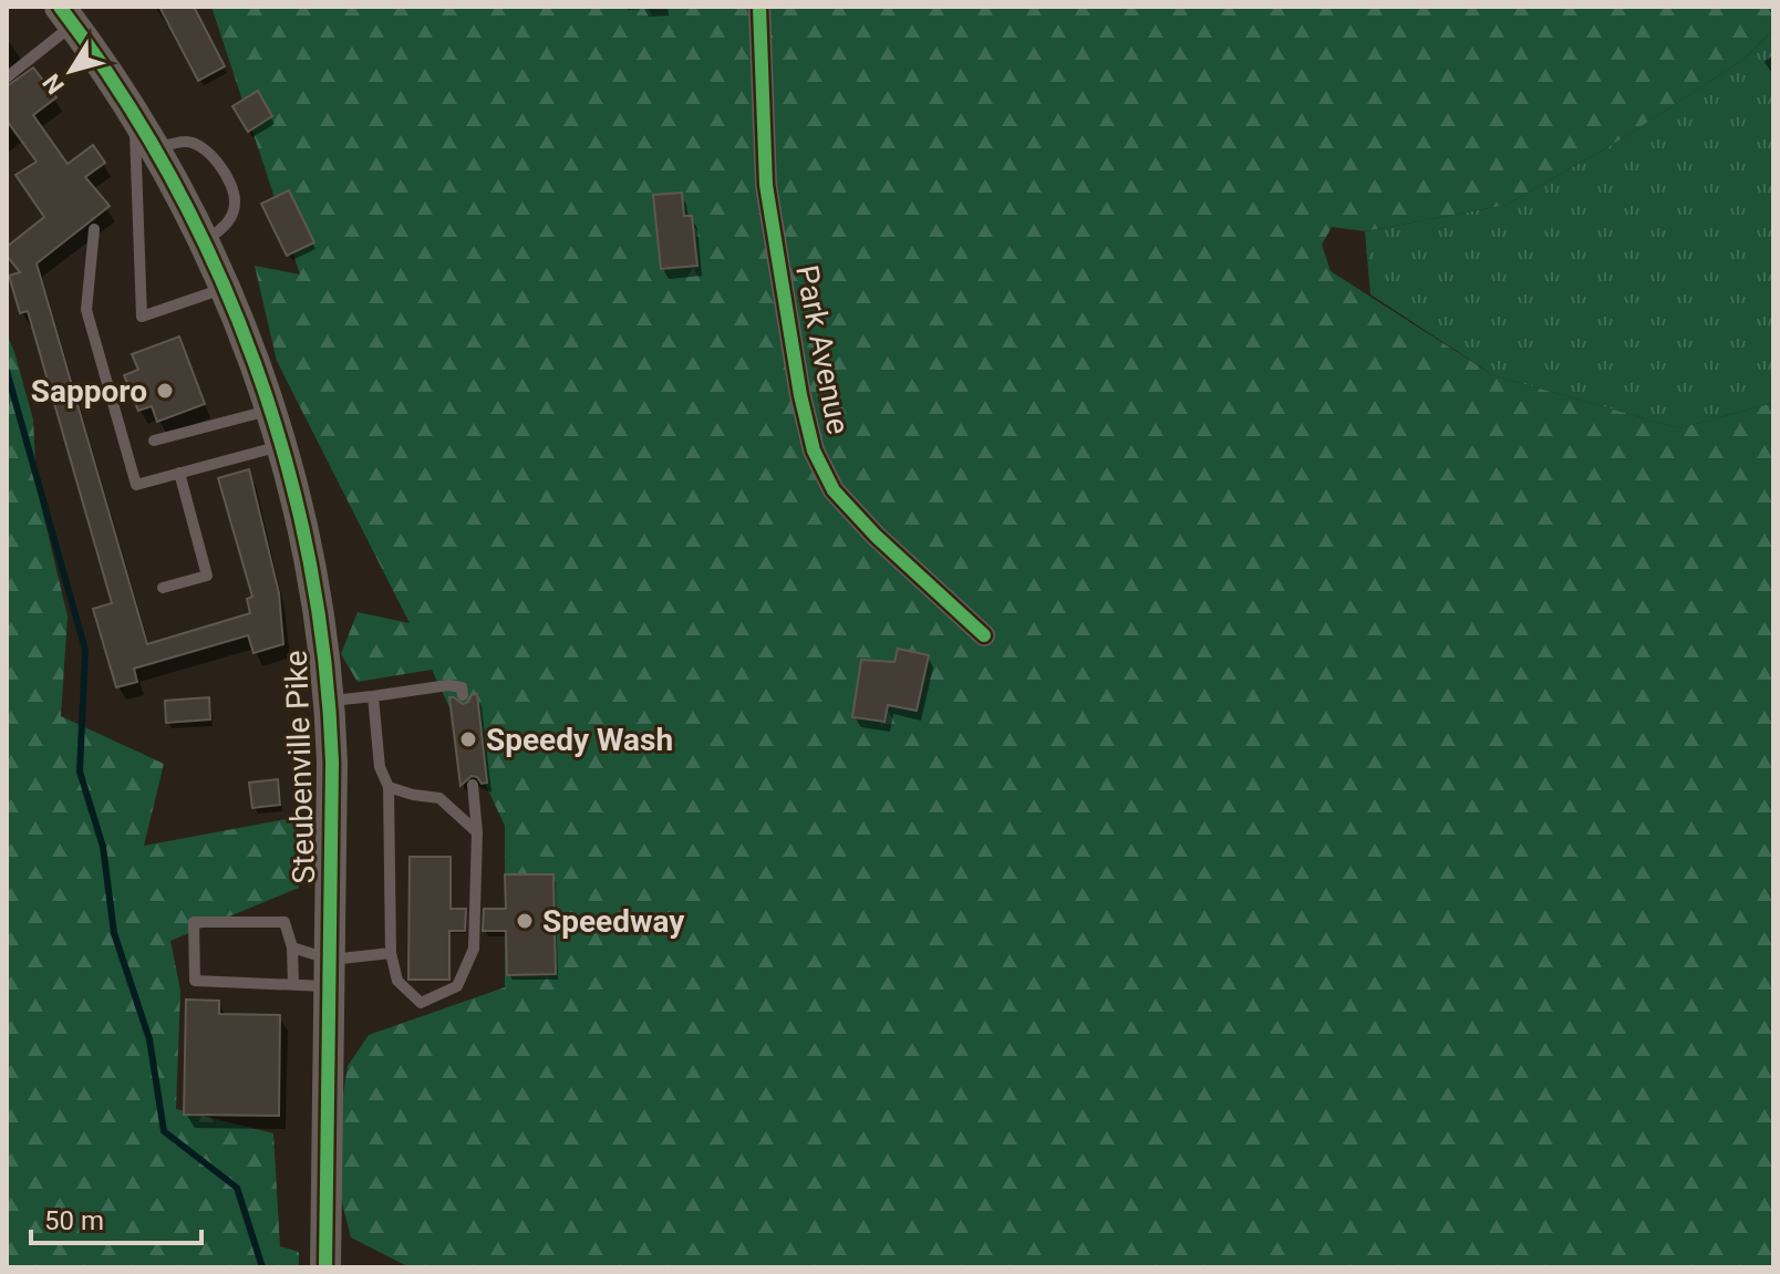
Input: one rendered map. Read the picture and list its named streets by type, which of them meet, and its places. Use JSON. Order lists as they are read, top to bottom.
{
  "streets": {
    "main road": ["Steubenville Pike"],
    "street": ["Park Avenue"]
  },
  "places": ["Sapporo", "Speedy Wash", "Speedway"],
  "scale_bar": "50 m",
  "north": "bottom left"
}
